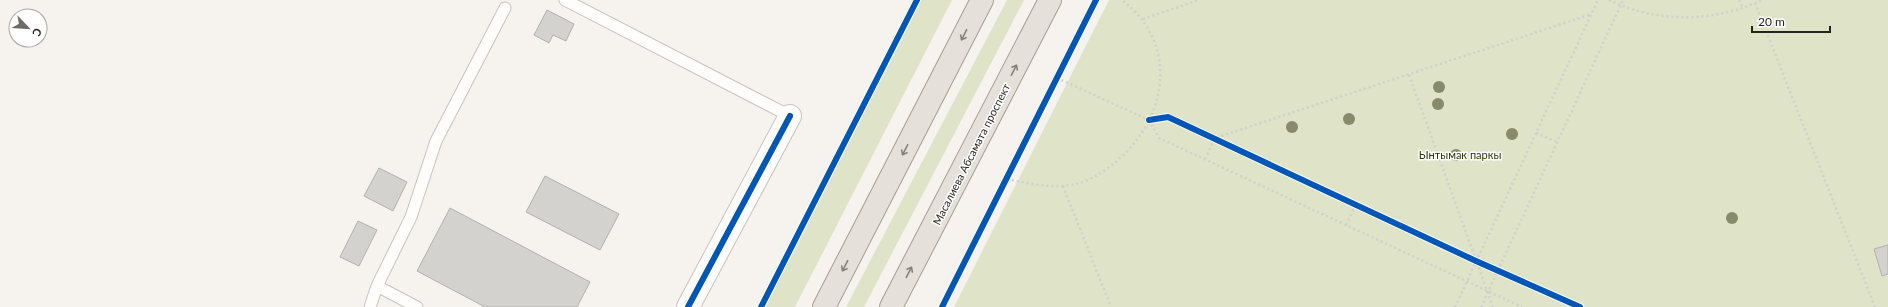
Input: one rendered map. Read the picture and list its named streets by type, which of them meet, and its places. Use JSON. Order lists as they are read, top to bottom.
{
  "streets": {
    "main road": ["Масалиева Абсамата проспект"]
  },
  "parks": ["Ынтымак паркы"],
  "scale_bar": "20 m",
  "north": "bottom right"
}
